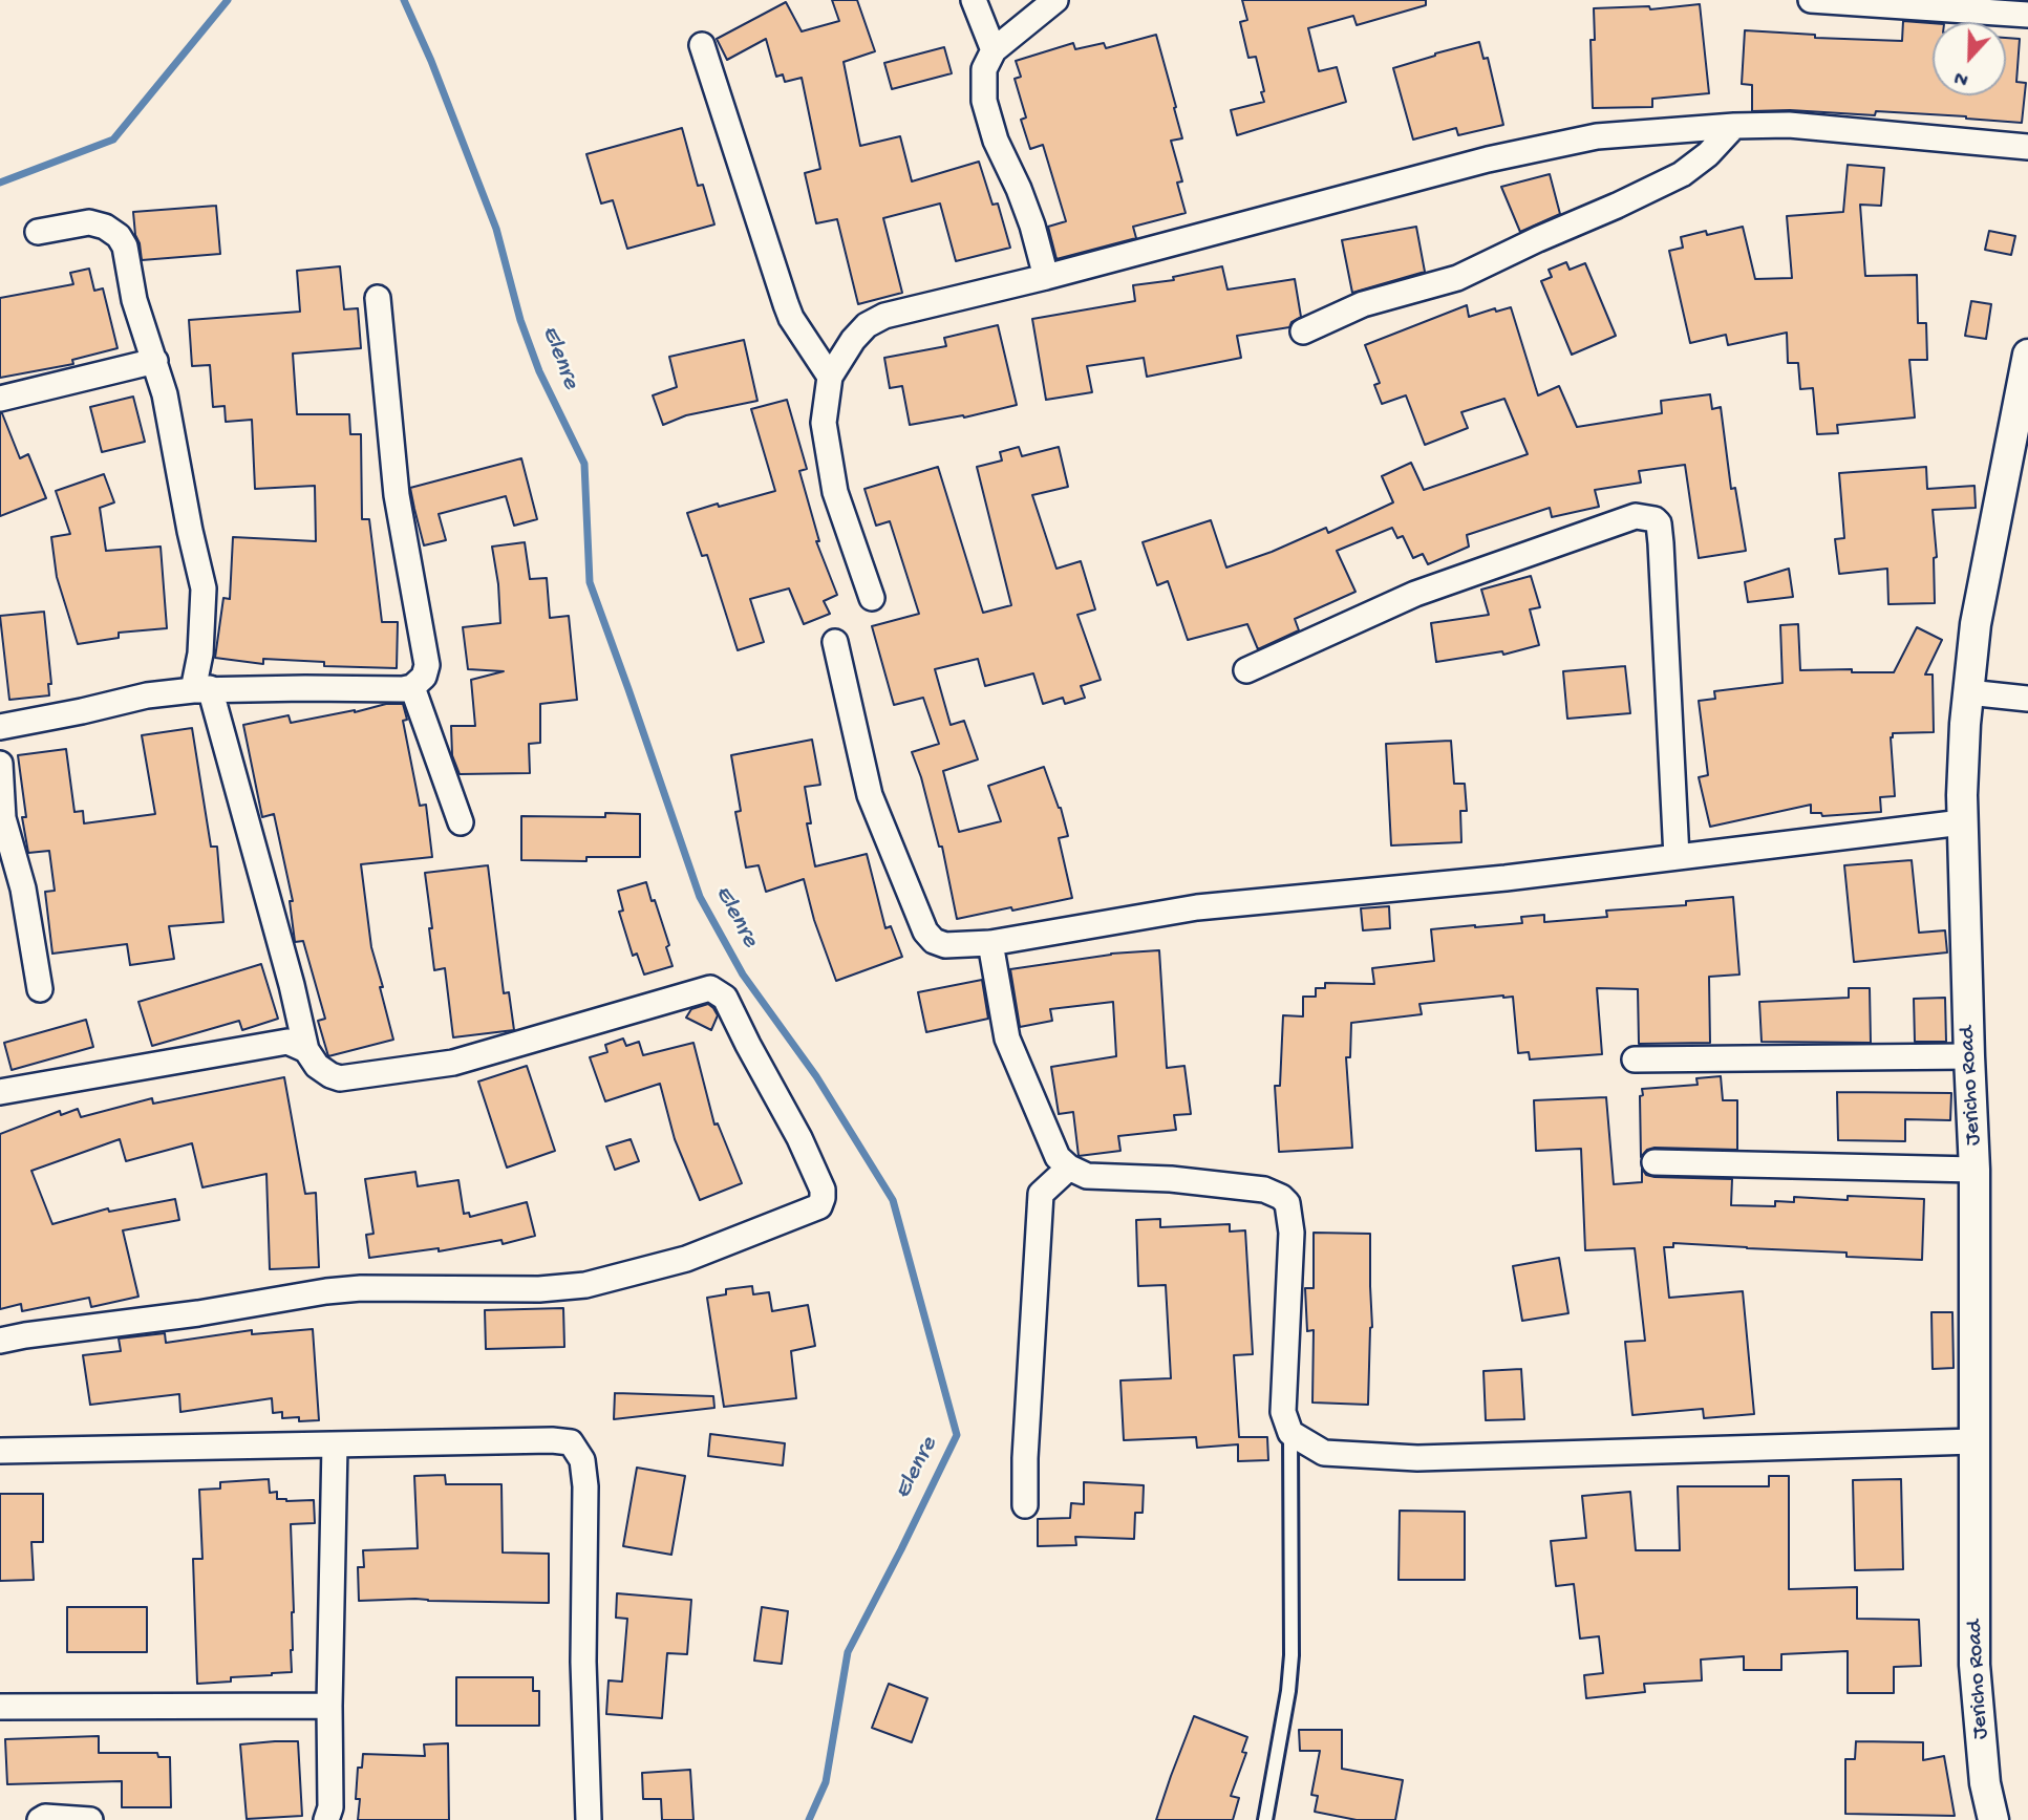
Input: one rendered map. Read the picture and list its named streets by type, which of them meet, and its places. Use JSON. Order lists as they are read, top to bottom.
{
  "streets": {
    "street": ["Jericho Road"]
  },
  "water": ["Elenre"],
  "north": "bottom"
}
